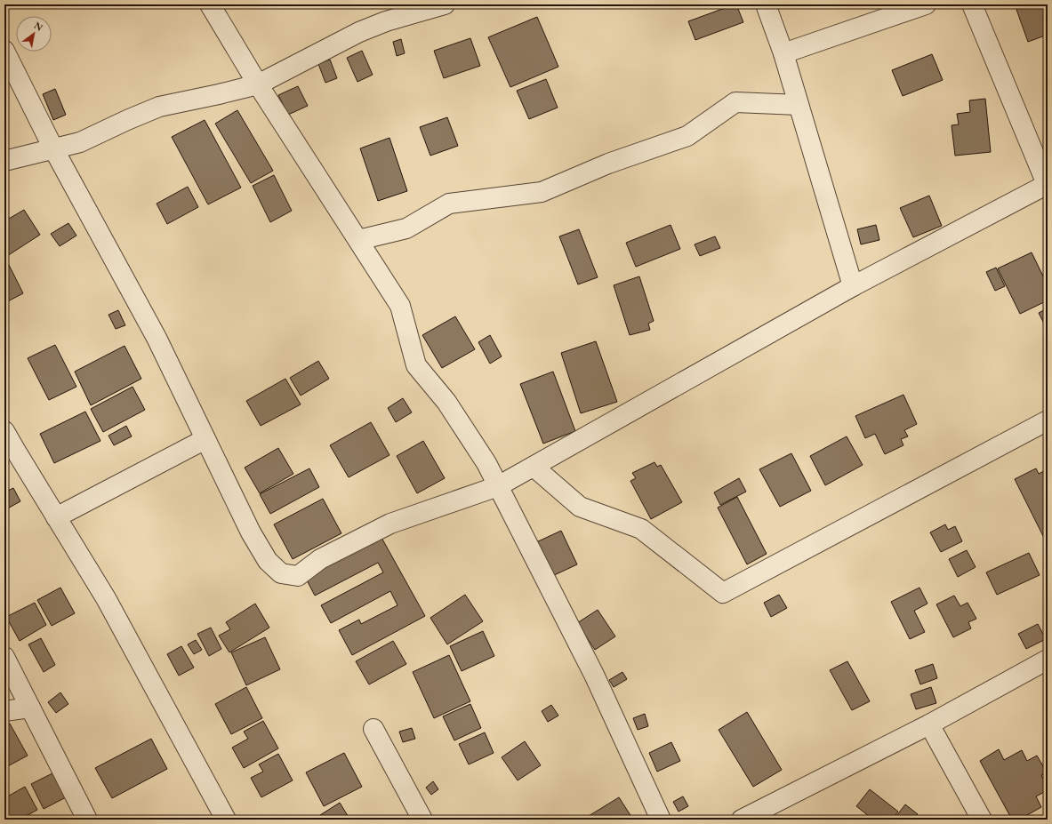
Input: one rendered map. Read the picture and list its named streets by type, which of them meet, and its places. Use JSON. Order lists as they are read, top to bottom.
{
  "north": "top right"
}
